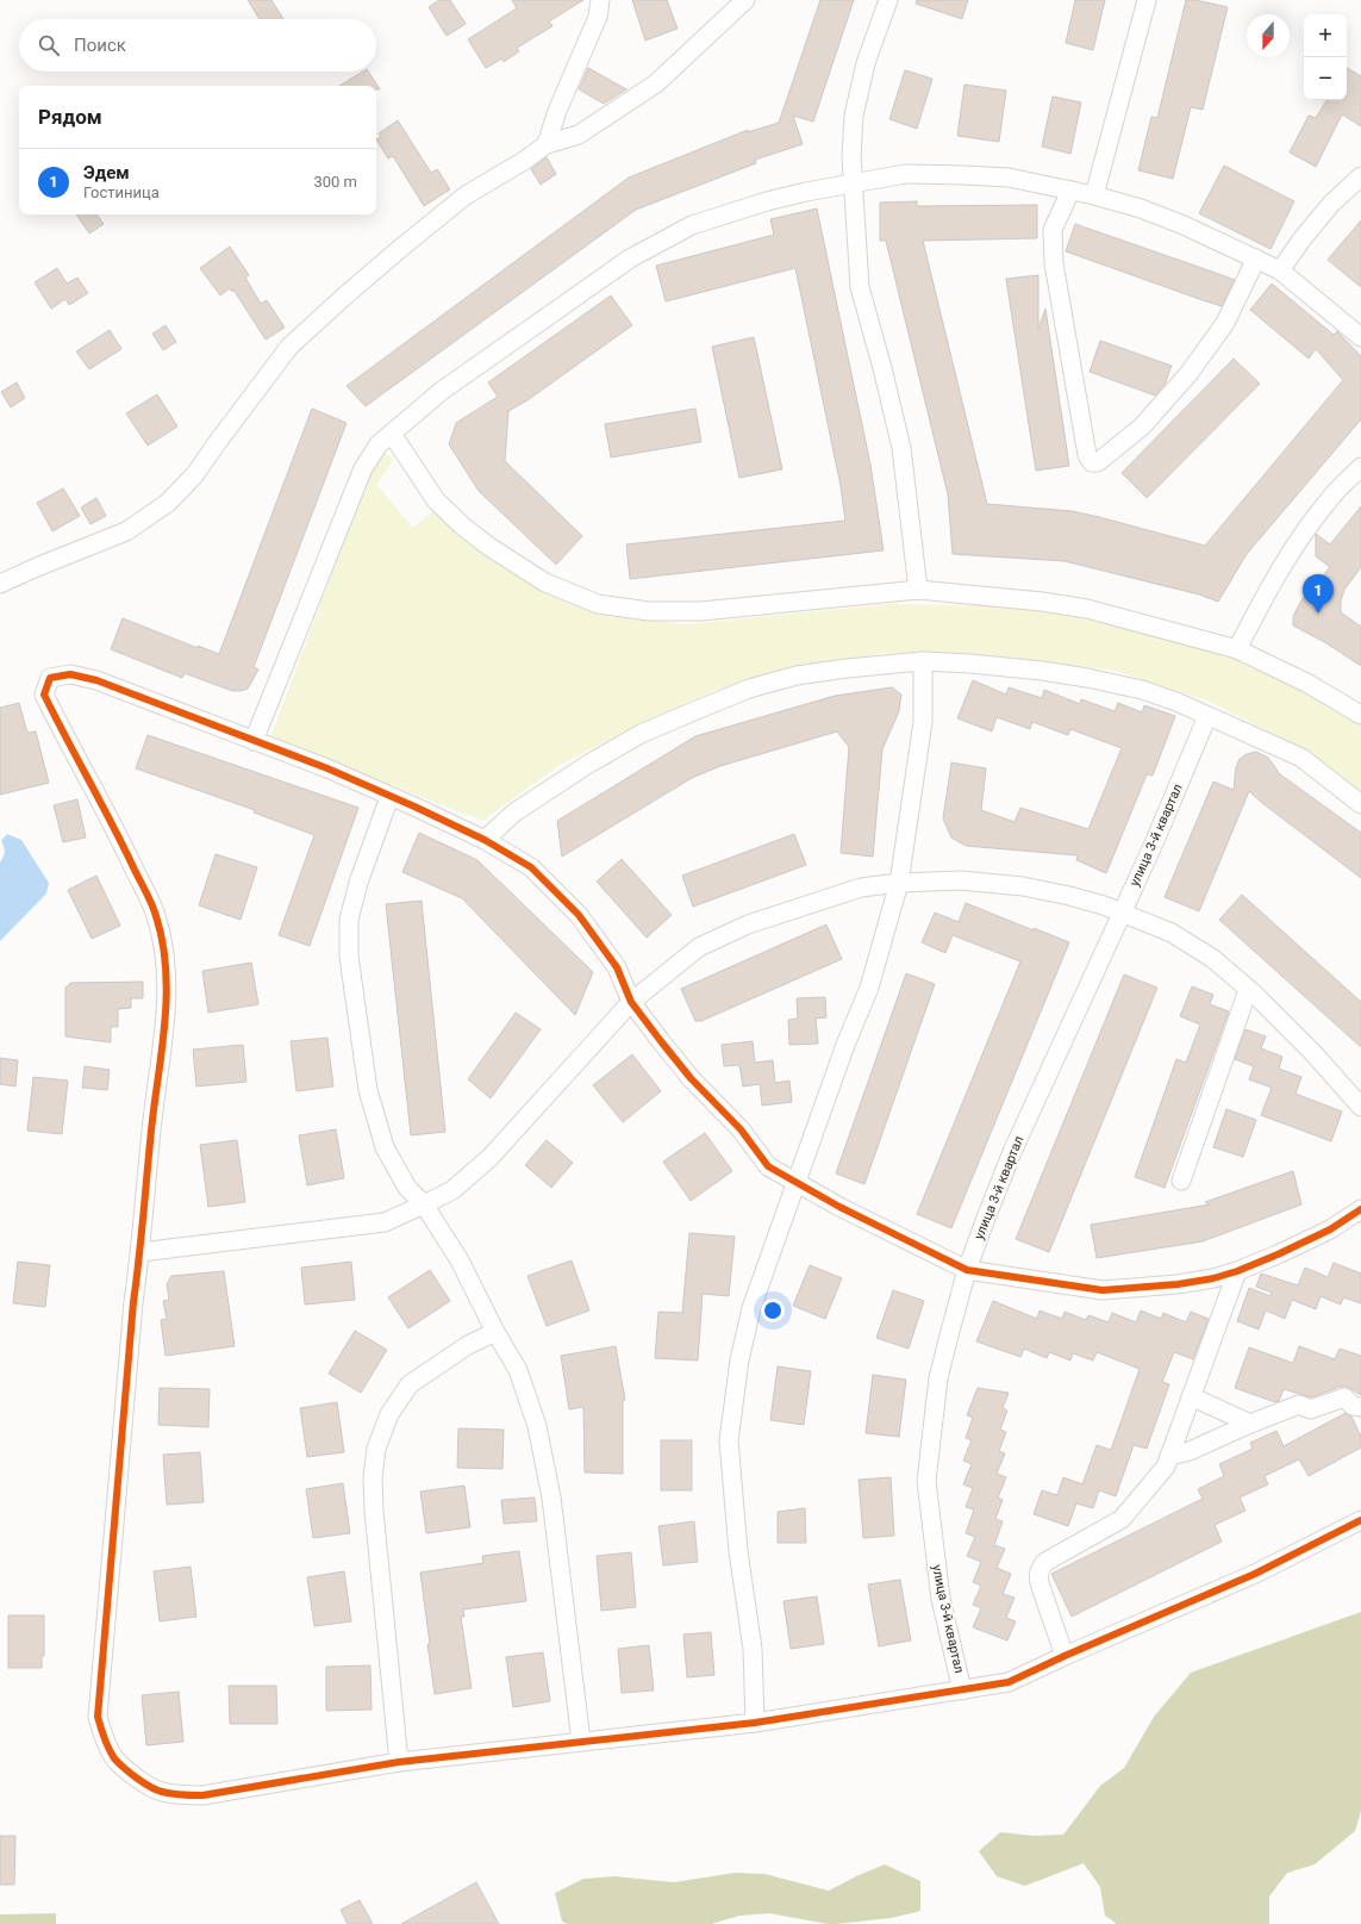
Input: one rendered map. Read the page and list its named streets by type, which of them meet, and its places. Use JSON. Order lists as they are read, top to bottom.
{
  "streets": {
    "street": ["улица 3-й квартал"]
  },
  "north": "bottom",
  "page": {
    "map_buttons": ["+", "−"],
    "search": "Поиск",
    "heading": "Рядом",
    "list": [
      {
        "mark": "1",
        "name": "Эдем",
        "note": "Гостиница",
        "value": "300 m"
      }
    ],
    "pins": "1"
  }
}
